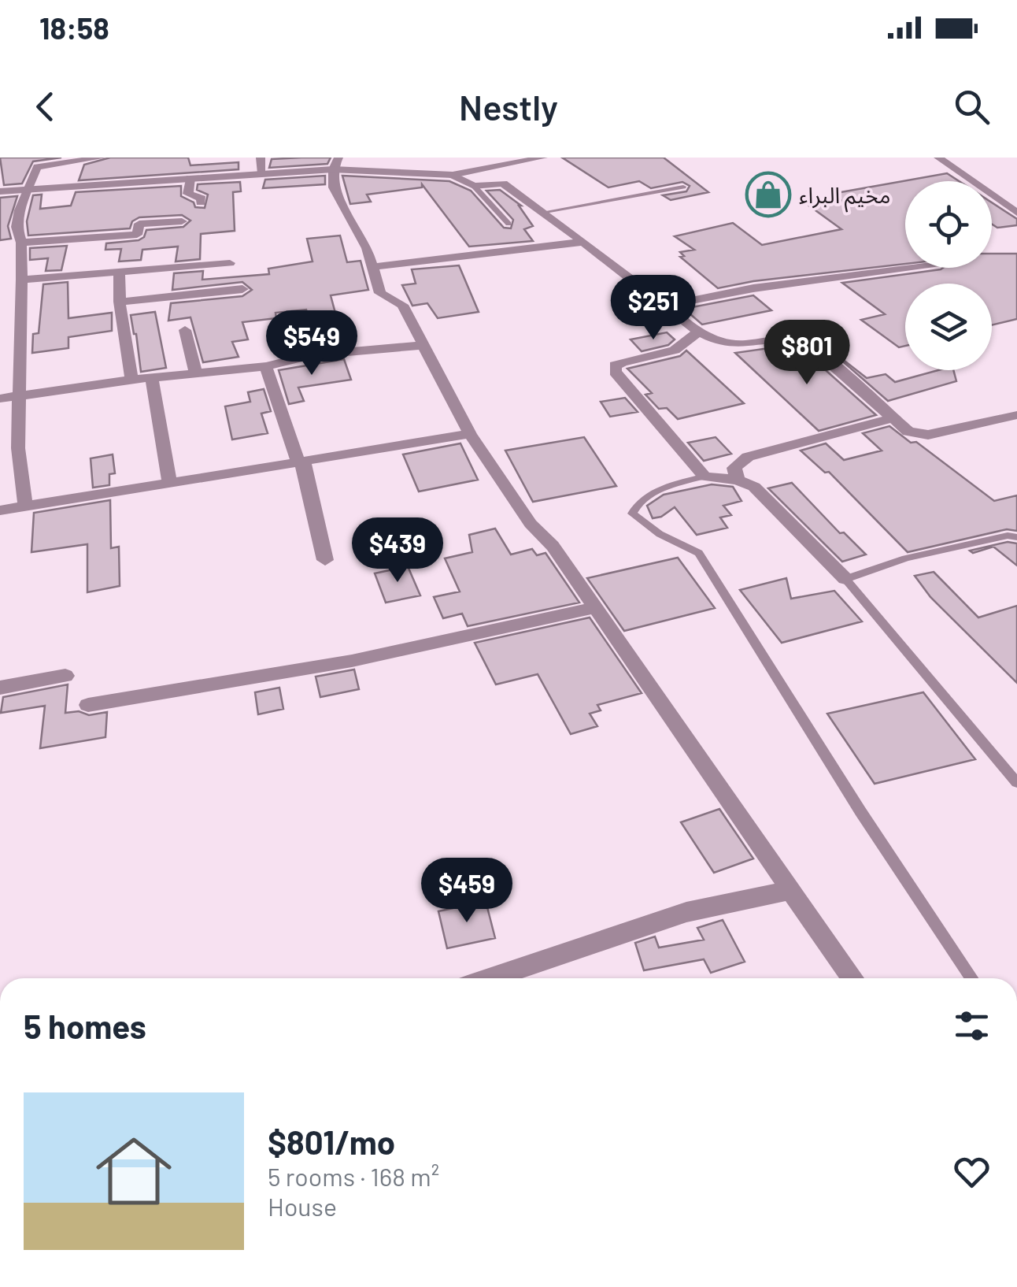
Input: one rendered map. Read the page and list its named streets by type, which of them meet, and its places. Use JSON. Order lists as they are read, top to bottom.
{
  "places": {
    "shop": ["مخيم البراء"]
  },
  "page": {
    "status": "18:58",
    "header": "Nestly",
    "price": [
      "$251",
      "$549",
      "$801",
      "$439",
      "$459"
    ],
    "heading": "5 homes",
    "list": [
      {
        "name": "$801/mo",
        "note": "5 rooms · 168 m² · House"
      }
    ]
  }
}
